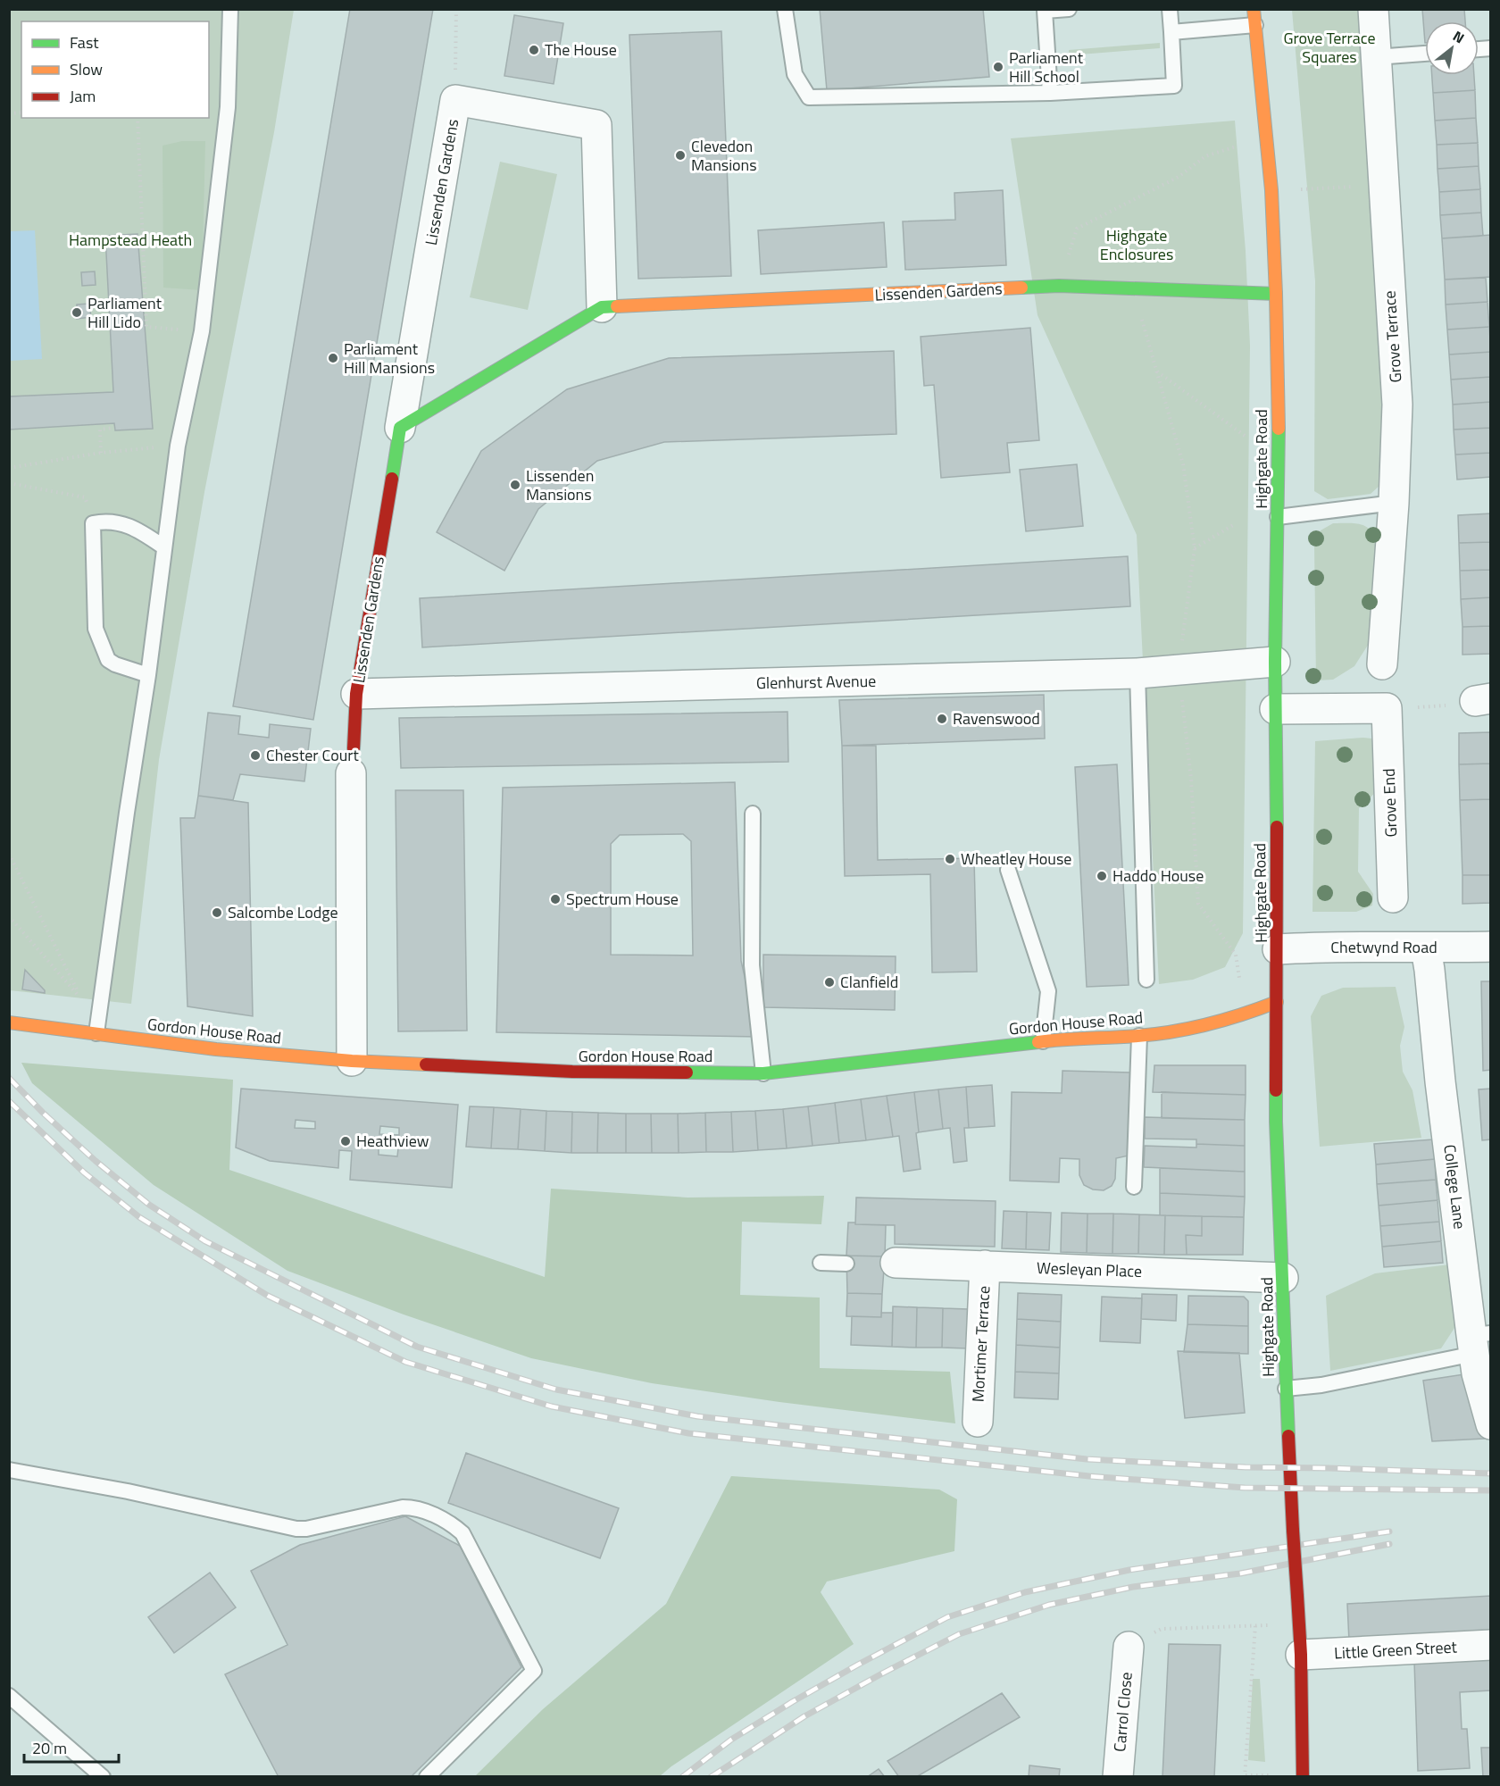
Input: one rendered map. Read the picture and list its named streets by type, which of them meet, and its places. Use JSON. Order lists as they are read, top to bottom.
{
  "streets": {
    "street": [
      "Lissenden Gardens",
      "Grove Terrace",
      "Highgate Road",
      "Glenhurst Avenue",
      "Grove End",
      "Chetwynd Road",
      "Gordon House Road",
      "College Lane",
      "Wesleyan Place",
      "Mortimer Terrace",
      "Little Green Street",
      "Carrol Close"
    ]
  },
  "crossings": [
    ["Lissenden Gardens", "Highgate Road"],
    ["Lissenden Gardens", "Glenhurst Avenue"],
    ["Lissenden Gardens", "Gordon House Road"],
    ["Highgate Road", "Glenhurst Avenue"],
    ["Highgate Road", "Chetwynd Road"],
    ["Highgate Road", "Gordon House Road"],
    ["Highgate Road", "Wesleyan Place"],
    ["Highgate Road", "Little Green Street"],
    ["Chetwynd Road", "College Lane"],
    ["Wesleyan Place", "Mortimer Terrace"]
  ],
  "parks": ["Grove Terrace Squares", "Highgate Enclosures", "Hampstead Heath"],
  "places": [
    "The House",
    "Parliament Hill School",
    "Clevedon Mansions",
    "Parliament Hill Lido",
    "Parliament Hill Mansions",
    "Lissenden Mansions",
    "Ravenswood",
    "Chester Court",
    "Wheatley House",
    "Haddo House",
    "Spectrum House",
    "Salcombe Lodge",
    "Clanfield",
    "Heathview"
  ],
  "legend": ["Fast", "Slow", "Jam"],
  "scale_bar": "20 m",
  "north": "top right"
}
